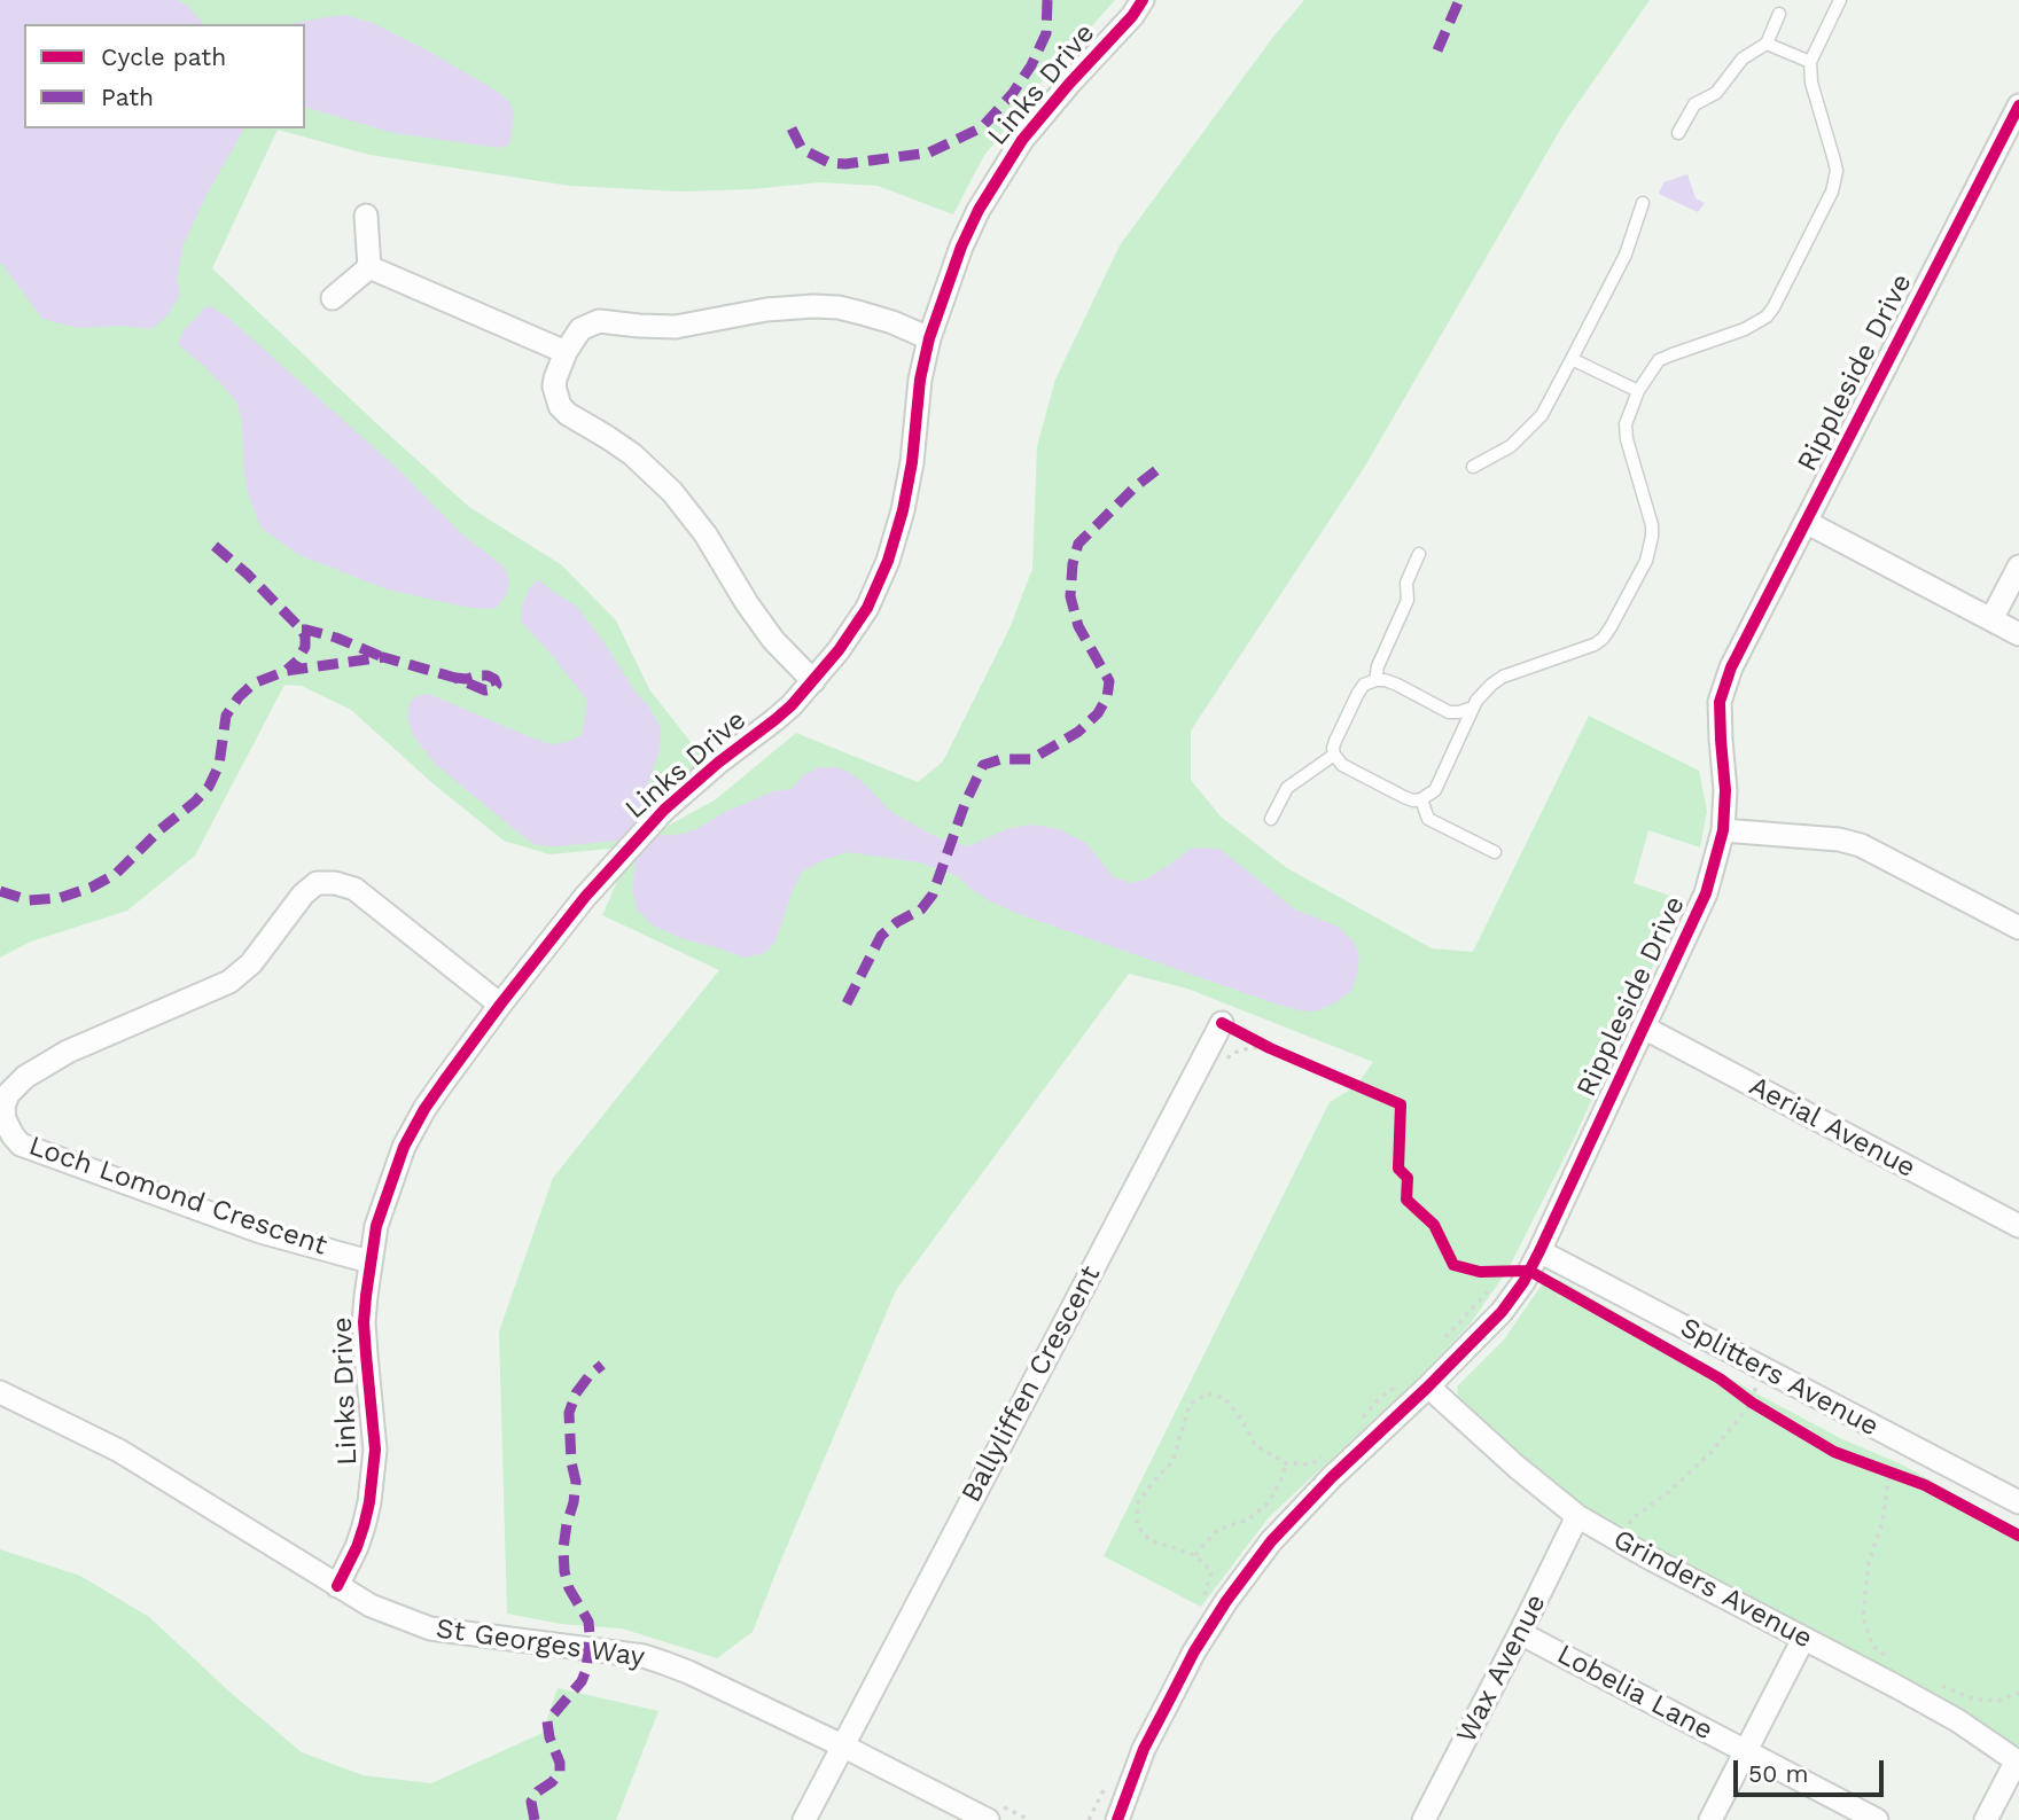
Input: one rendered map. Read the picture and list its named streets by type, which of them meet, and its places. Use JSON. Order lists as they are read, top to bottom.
{
  "streets": {
    "street": [
      "Links Drive",
      "Rippleside Drive",
      "Aerial Avenue",
      "Loch Lomond Crescent",
      "Splitters Avenue",
      "Ballyliffen Crescent",
      "Grinders Avenue",
      "St Georges Way",
      "Wax Avenue",
      "Lobelia Lane"
    ]
  },
  "crossings": [
    ["Links Drive", "Loch Lomond Crescent"],
    ["Links Drive", "St Georges Way"],
    ["Rippleside Drive", "Aerial Avenue"],
    ["Rippleside Drive", "Splitters Avenue"],
    ["Rippleside Drive", "Grinders Avenue"],
    ["Ballyliffen Crescent", "St Georges Way"],
    ["Grinders Avenue", "Wax Avenue"],
    ["Wax Avenue", "Lobelia Lane"]
  ],
  "legend": ["Cycle path", "Path"],
  "scale_bar": "50 m"
}
